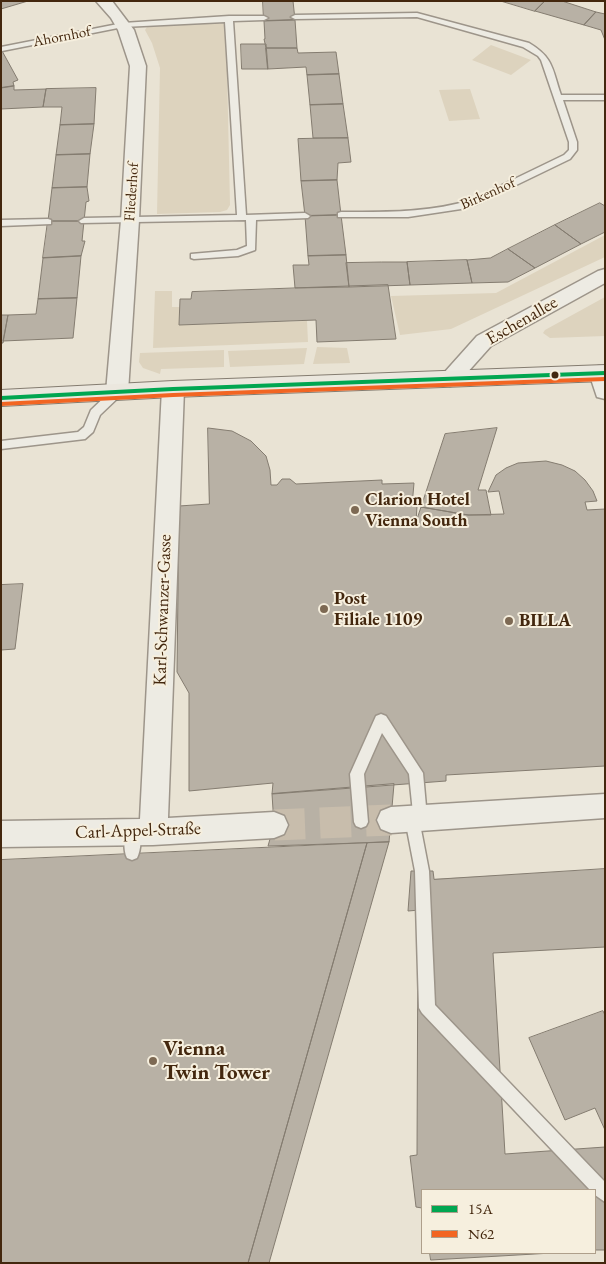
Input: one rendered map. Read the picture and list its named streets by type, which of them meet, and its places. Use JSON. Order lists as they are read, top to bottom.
{
  "streets": {
    "street": [
      "Fliederhof",
      "Eschenallee",
      "Karl-Schwanzer-Gasse",
      "Carl-Appel-Straße"
    ],
    "lane": ["Ahornhof", "Birkenhof"]
  },
  "crossings": [
    ["Ahornhof", "Fliederhof"],
    ["Karl-Schwanzer-Gasse", "Carl-Appel-Straße"]
  ],
  "places": [
    "Clarion Hotel Vienna South",
    "Post Filiale 1109",
    "BILLA",
    "Vienna Twin Tower"
  ],
  "lines": ["transit line 15A", "transit line N62"],
  "legend": ["15A", "N62"]
}
